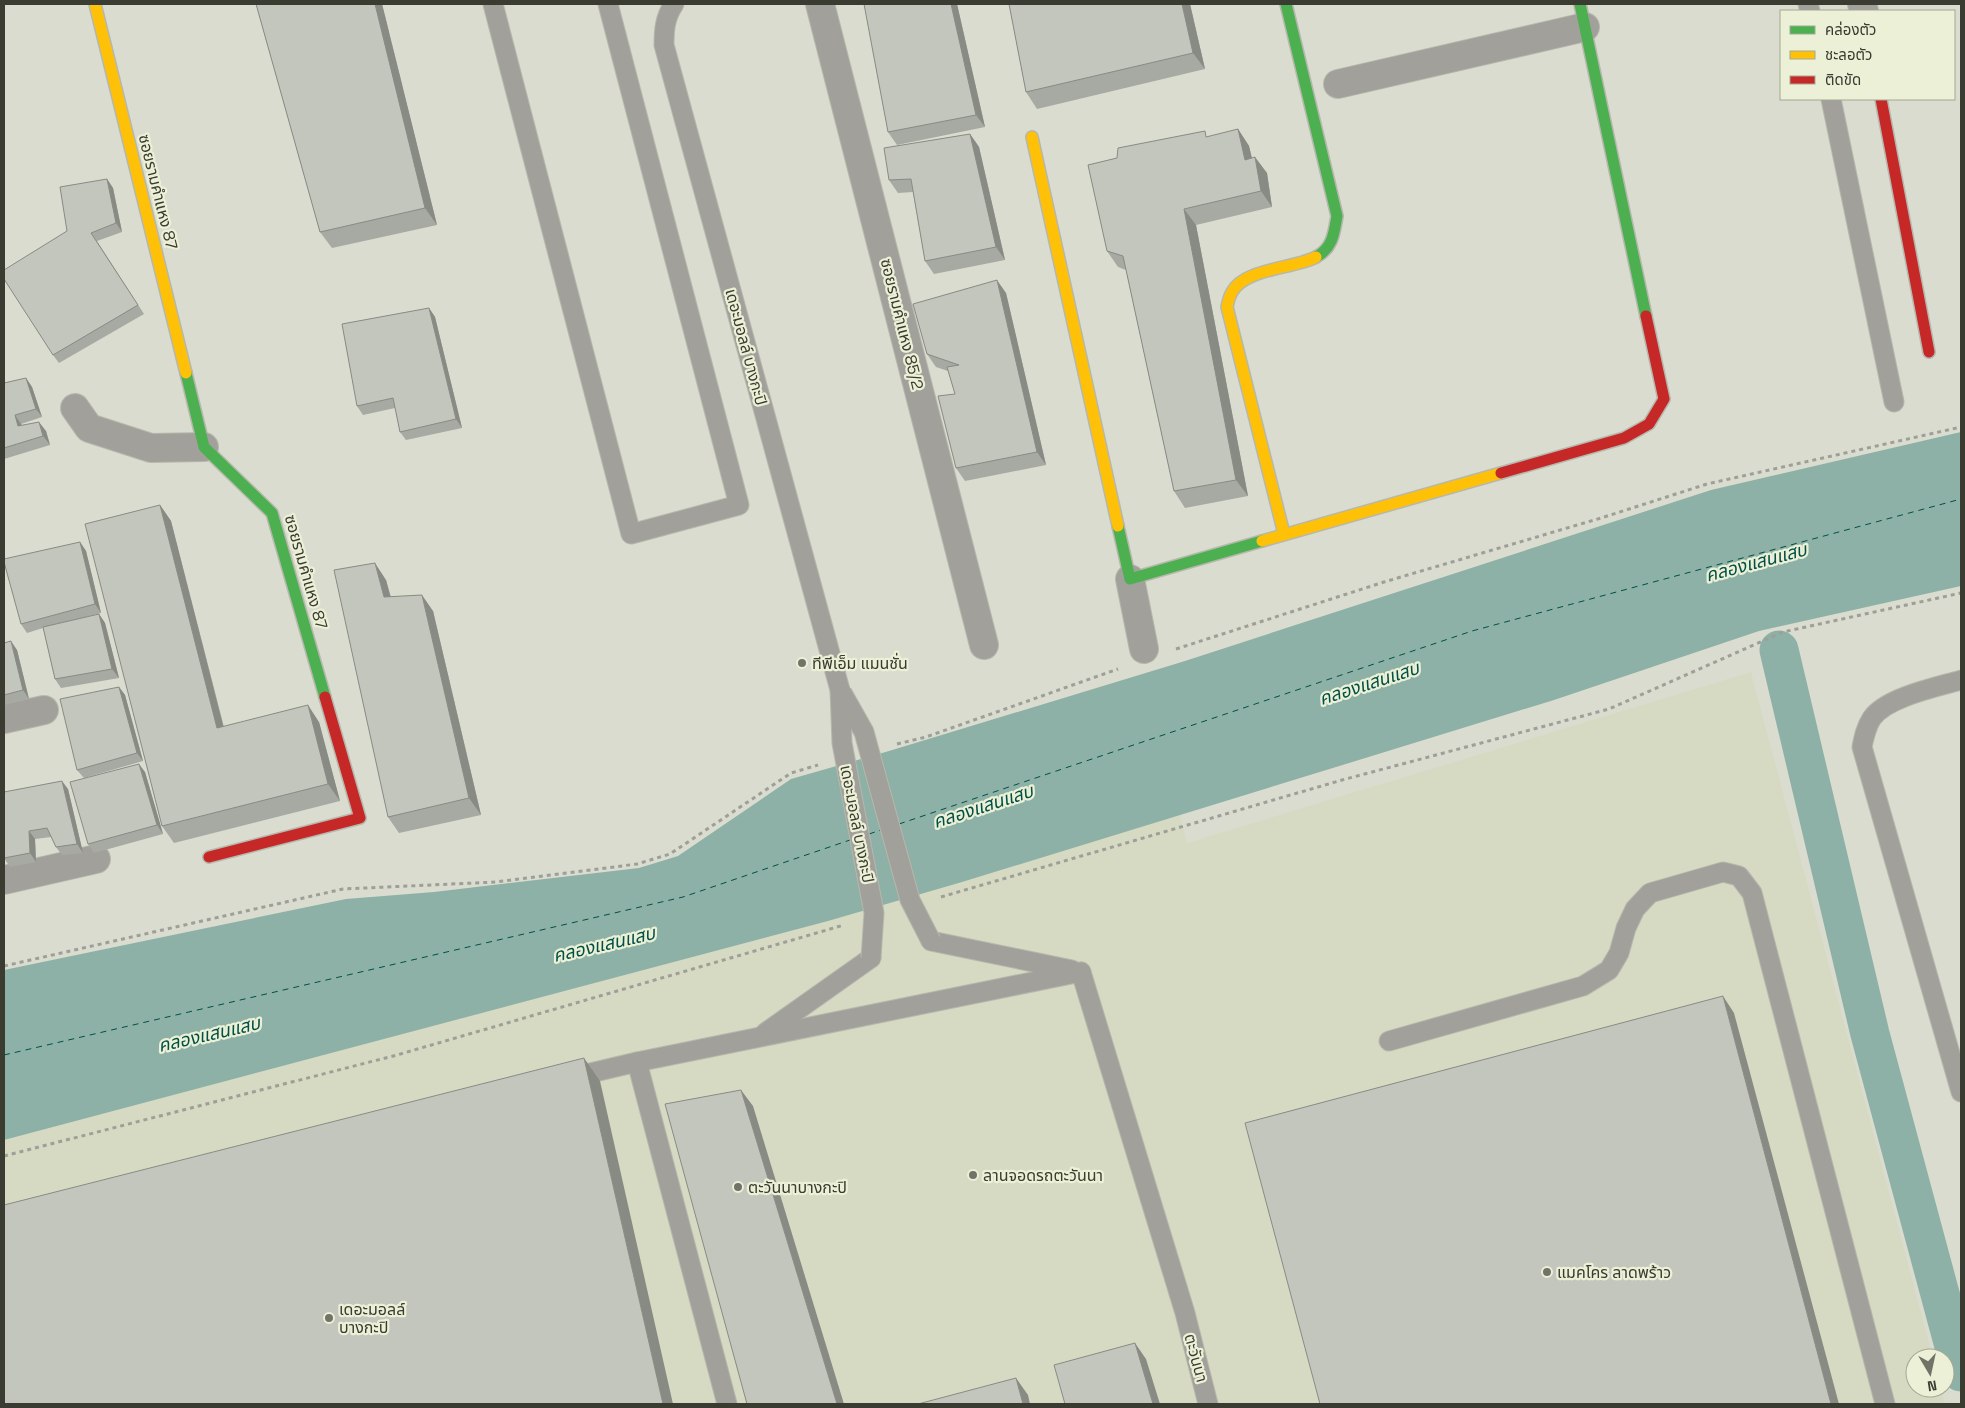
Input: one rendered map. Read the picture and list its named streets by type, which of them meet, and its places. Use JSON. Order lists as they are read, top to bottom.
{
  "streets": {
    "street": ["ซอยรามคำแหง 87", "ซอยรามคำแหง 85/2"],
    "lane": ["เดอะมอลล์ บางกะปิ", "ตะวันนา"]
  },
  "crossings": [
    ["เดอะมอลล์ บางกะปิ", "ตะวันนา"]
  ],
  "water": ["คลองแสนแสบ"],
  "places": [
    "ทีพีเอ็ม แมนชั่น",
    "ลานจอดรถตะวันนา",
    "ตะวันนาบางกะปิ",
    "แมคโคร ลาดพร้าว",
    "เดอะมอลล์ บางกะปิ"
  ],
  "legend": ["คล่องตัว", "ชะลอตัว", "ติดขัด"],
  "north": "bottom"
}
